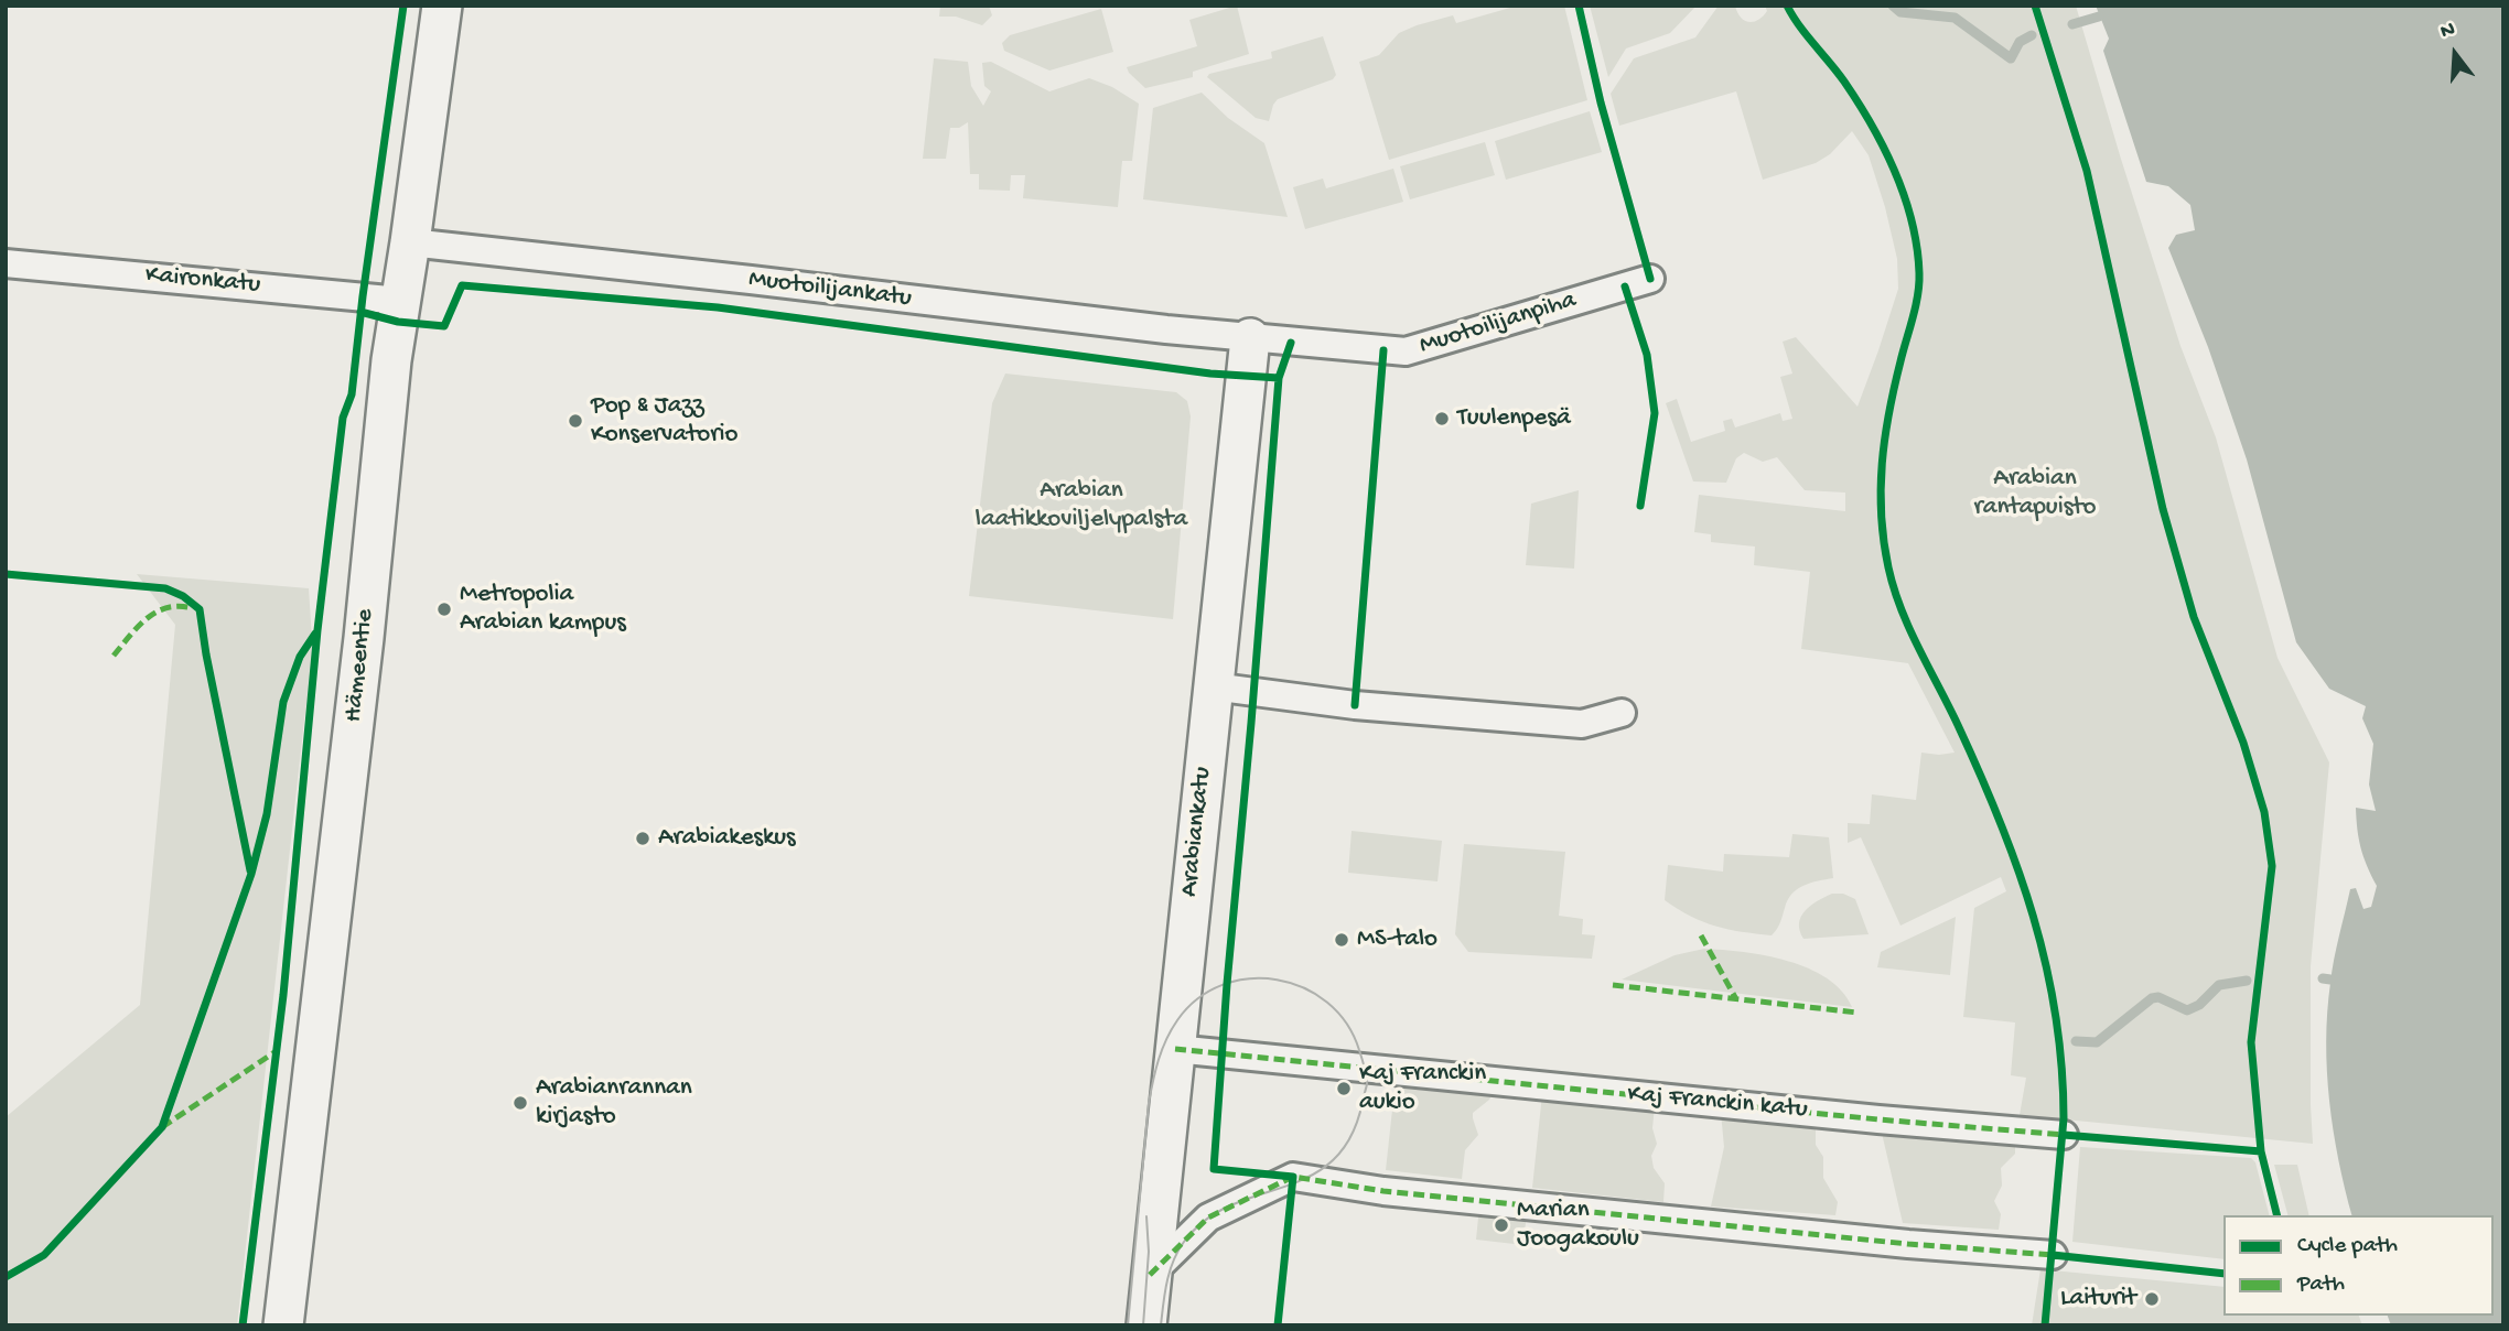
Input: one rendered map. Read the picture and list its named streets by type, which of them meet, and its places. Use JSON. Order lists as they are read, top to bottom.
{
  "streets": {
    "main road": ["Hämeentie", "Arabiankatu"],
    "street": [
      "Kaironkatu",
      "Muotoilijankatu",
      "Muotoilijanpiha",
      "Kaj Franckin katu"
    ]
  },
  "crossings": [
    ["Kaironkatu", "Hämeentie"],
    ["Muotoilijankatu", "Muotoilijanpiha"],
    ["Muotoilijankatu", "Hämeentie"],
    ["Muotoilijankatu", "Arabiankatu"],
    ["Muotoilijanpiha", "Arabiankatu"],
    ["Arabiankatu", "Kaj Franckin katu"]
  ],
  "parks": ["Arabian rantapuisto", "Arabian laatikkoviljelypalsta"],
  "places": [
    "Tuulenpesä",
    "Pop & Jazz Konservatorio",
    "Metropolia Arabian kampus",
    "Arabiakeskus",
    "MS-talo",
    "Kaj Franckin aukio",
    "Arabianrannan kirjasto",
    "Marian Joogakoulu",
    "Laiturit"
  ],
  "legend": ["Cycle path", "Path"],
  "north": "top"
}
